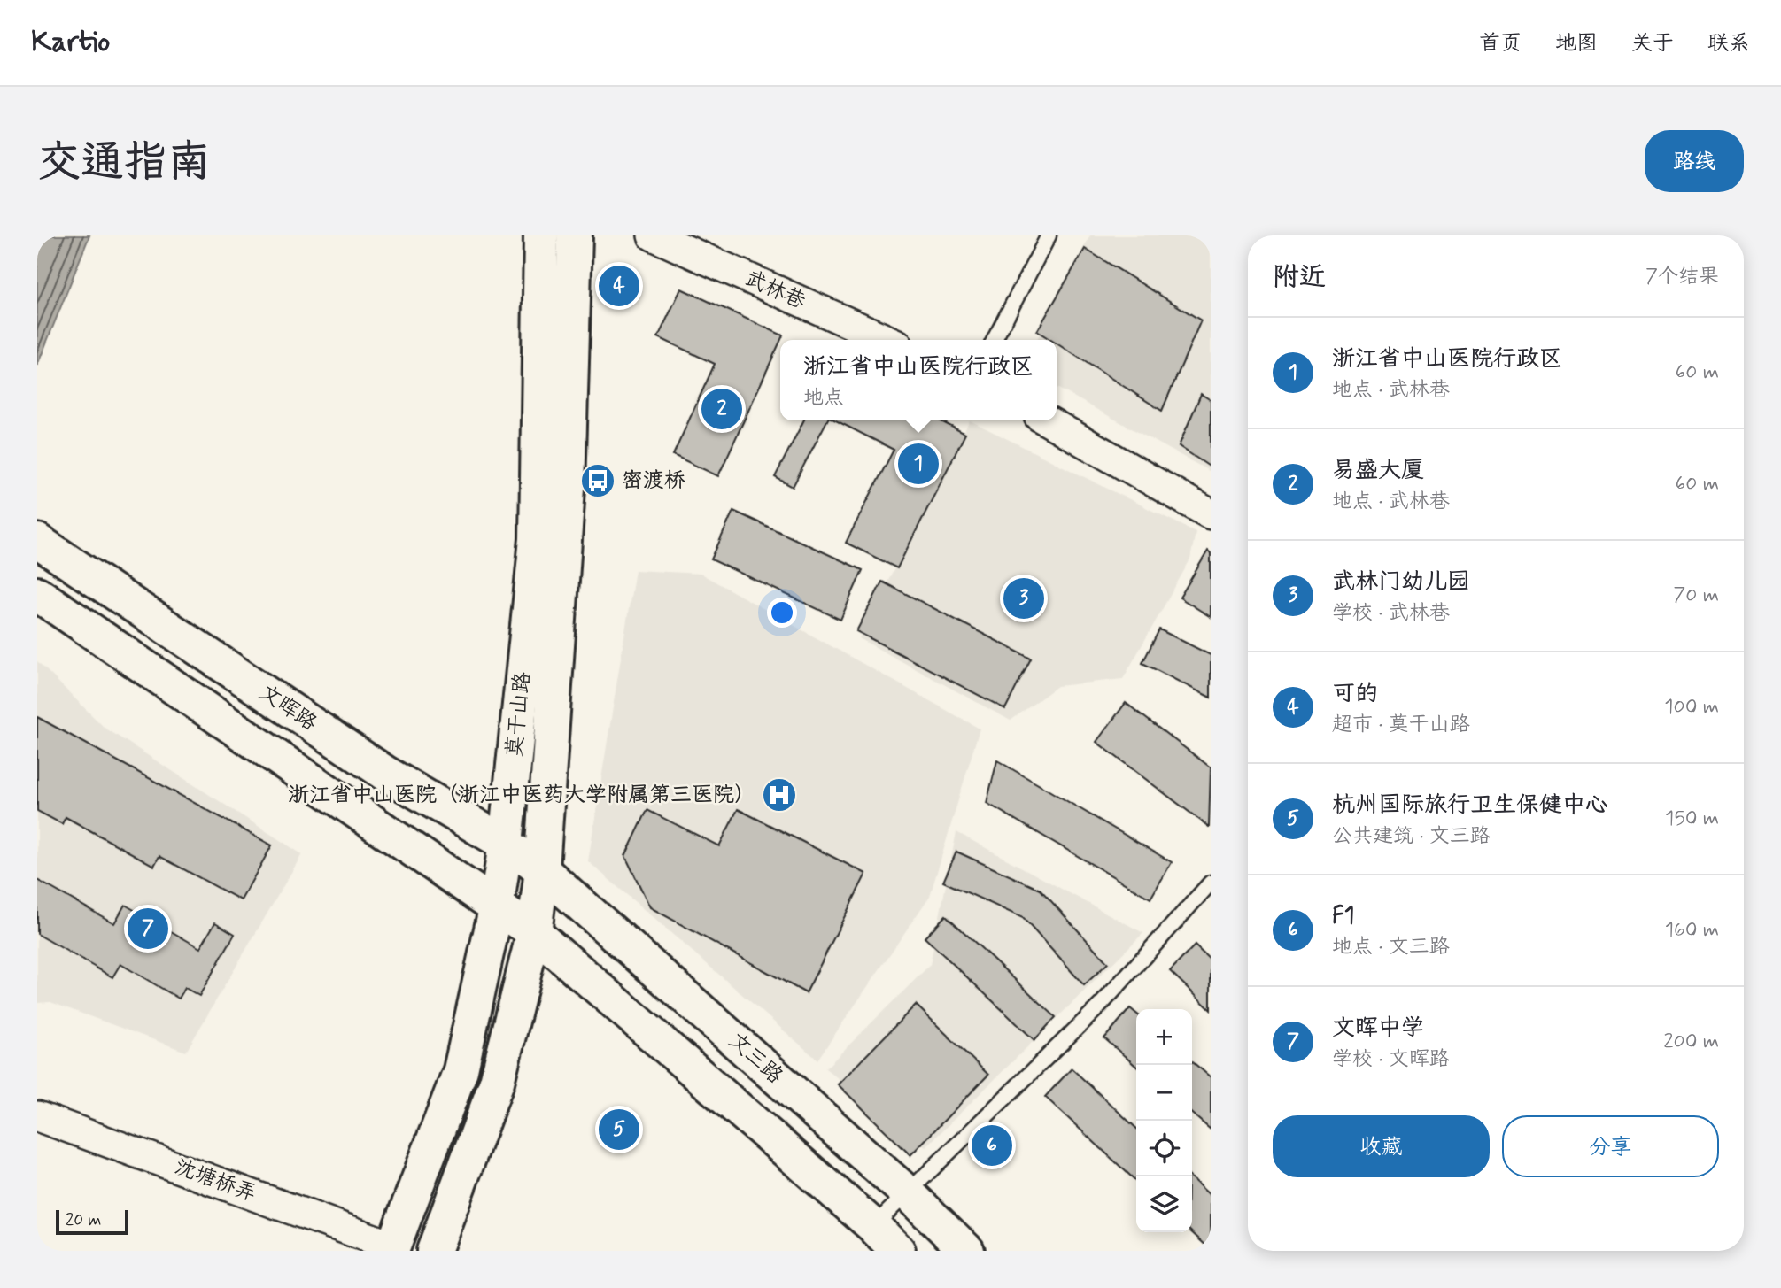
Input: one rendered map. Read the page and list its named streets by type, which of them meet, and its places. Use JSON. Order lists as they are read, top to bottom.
{
  "streets": {
    "main road": ["文晖路", "莫干山路", "文三路"],
    "street": ["武林巷", "沈塘桥弄"]
  },
  "crossings": [
    ["文晖路", "莫干山路"],
    ["文晖路", "文三路"],
    ["莫干山路", "文三路"],
    ["莫干山路", "沈塘桥弄"]
  ],
  "places": {
    "bus stop": ["密渡桥"],
    "hospital": ["浙江省中山医院（浙江中医药大学附属第三医院）"]
  },
  "scale_bar": "20 m",
  "page": {
    "header": "Kartio",
    "nav": [
      "首页",
      "地图",
      "关于",
      "联系"
    ],
    "title": "交通指南",
    "buttons": [
      "路线",
      ["收藏", "分享"]
    ],
    "heading": ["附近", "7个结果"],
    "pins": [
      "4",
      "2",
      "1",
      "3",
      "7",
      "5",
      "6"
    ],
    "list": [
      {
        "mark": "1",
        "name": "浙江省中山医院行政区",
        "note": "地点 · 武林巷",
        "value": "60 m"
      },
      {
        "mark": "2",
        "name": "易盛大厦",
        "note": "地点 · 武林巷",
        "value": "60 m"
      },
      {
        "mark": "3",
        "name": "武林门幼儿园",
        "note": "学校 · 武林巷",
        "value": "70 m"
      },
      {
        "mark": "4",
        "name": "可的",
        "note": "超市 · 莫干山路",
        "value": "100 m"
      },
      {
        "mark": "5",
        "name": "杭州国际旅行卫生保健中心",
        "note": "公共建筑 · 文三路",
        "value": "150 m"
      },
      {
        "mark": "6",
        "name": "F1",
        "note": "地点 · 文三路",
        "value": "160 m"
      },
      {
        "mark": "7",
        "name": "文晖中学",
        "note": "学校 · 文晖路",
        "value": "200 m"
      }
    ],
    "popup": ["浙江省中山医院行政区", "地点"],
    "map_buttons": ["+", "−"],
    "scale": "20 m"
  }
}
